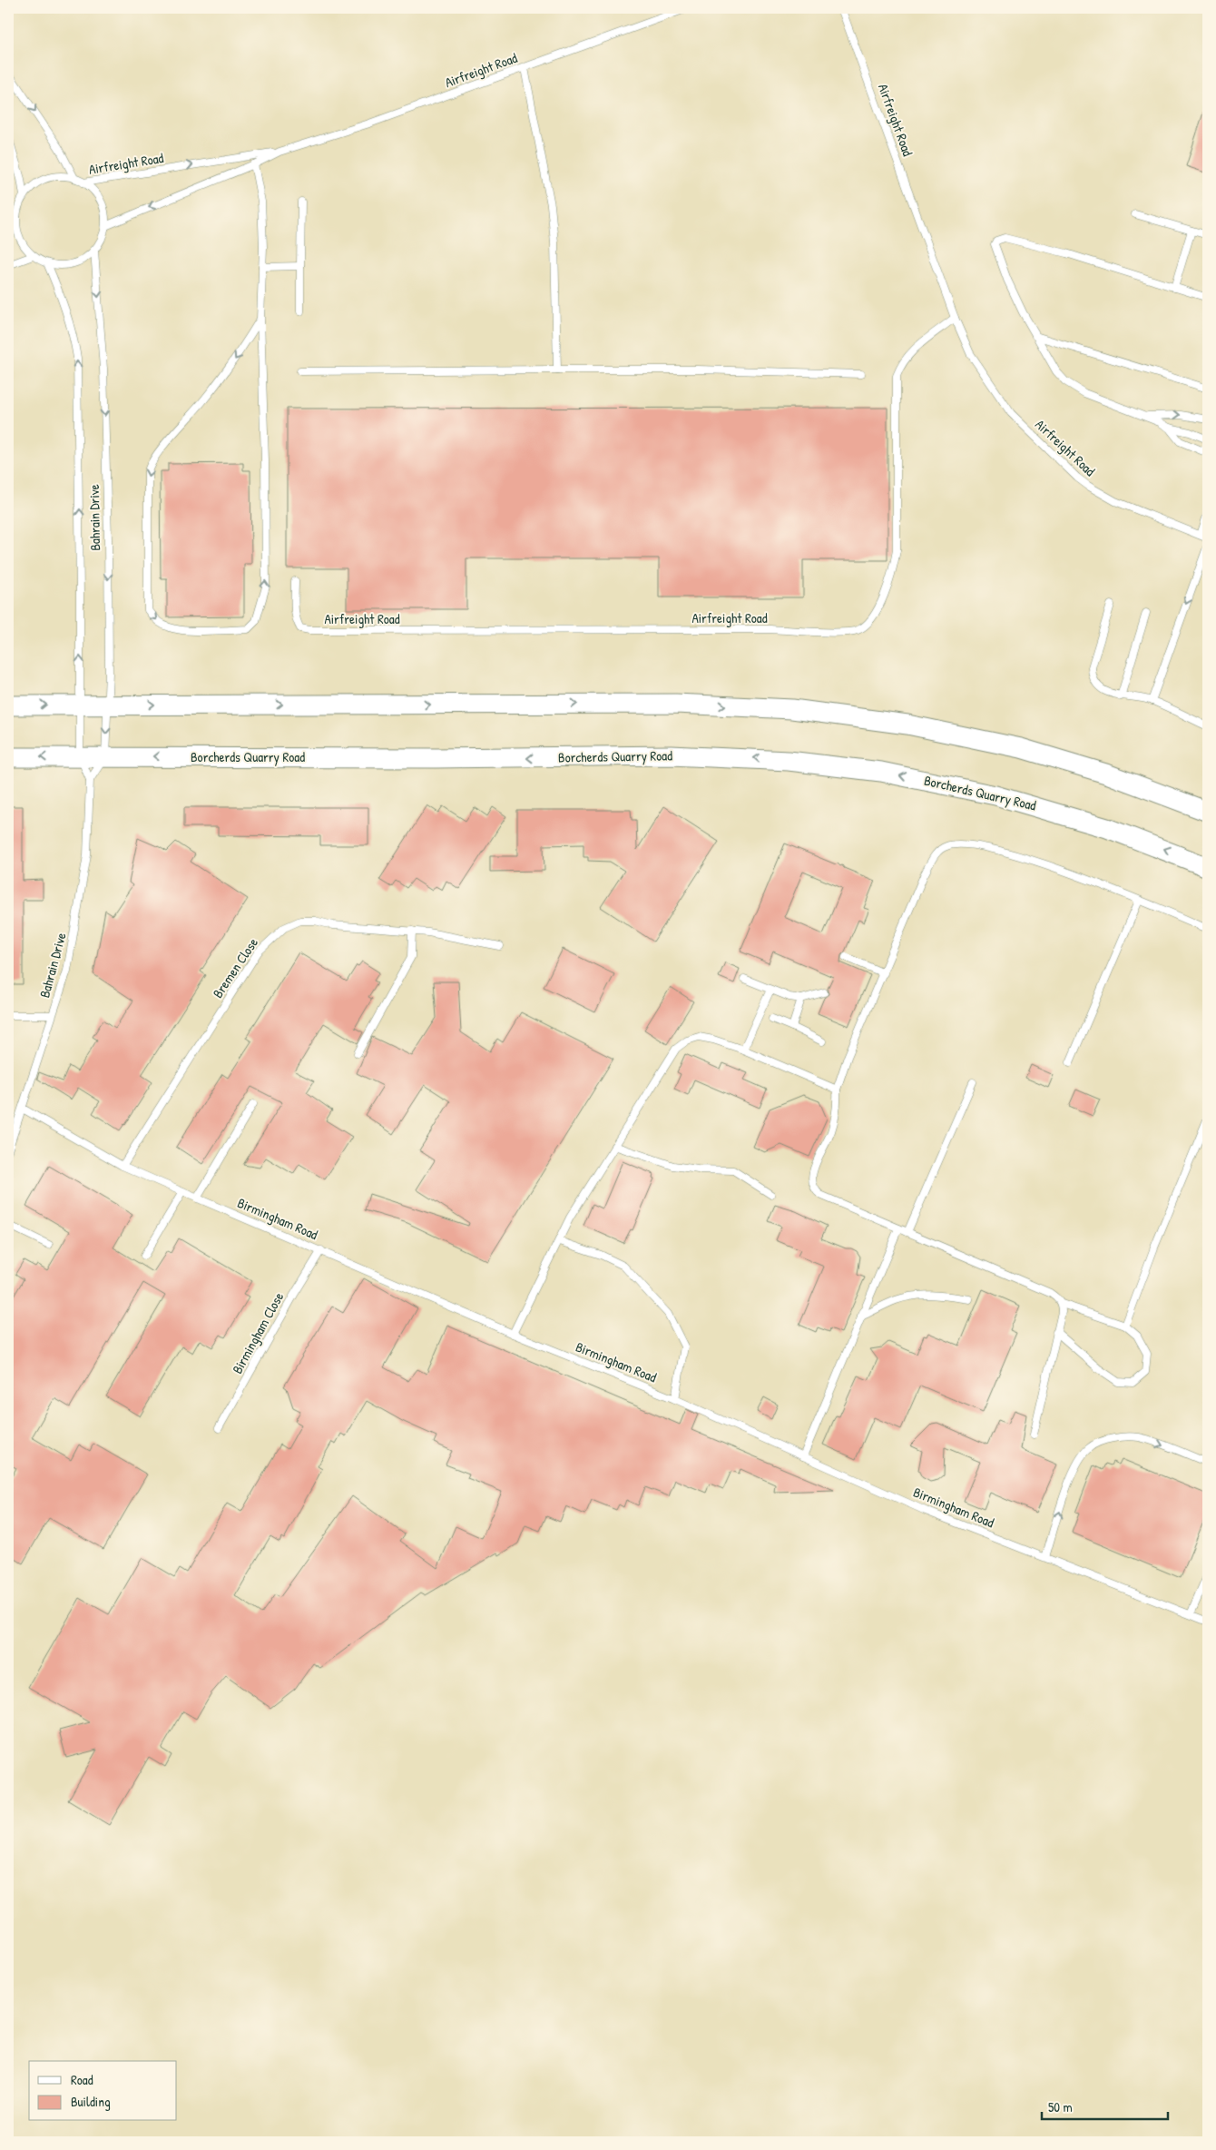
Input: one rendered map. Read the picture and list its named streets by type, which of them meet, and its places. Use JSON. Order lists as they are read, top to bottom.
{
  "streets": {
    "main road": ["Borcherds Quarry Road"],
    "lane": [
      "Airfreight Road",
      "Bahrain Drive",
      "Bremen Close",
      "Birmingham Road",
      "Birmingham Close"
    ]
  },
  "crossings": [
    ["Airfreight Road", "Bahrain Drive"],
    ["Bahrain Drive", "Borcherds Quarry Road"],
    ["Bahrain Drive", "Birmingham Road"],
    ["Bremen Close", "Birmingham Road"],
    ["Birmingham Road", "Birmingham Close"]
  ],
  "legend": ["Road", "Building"],
  "scale_bar": "50 m"
}
